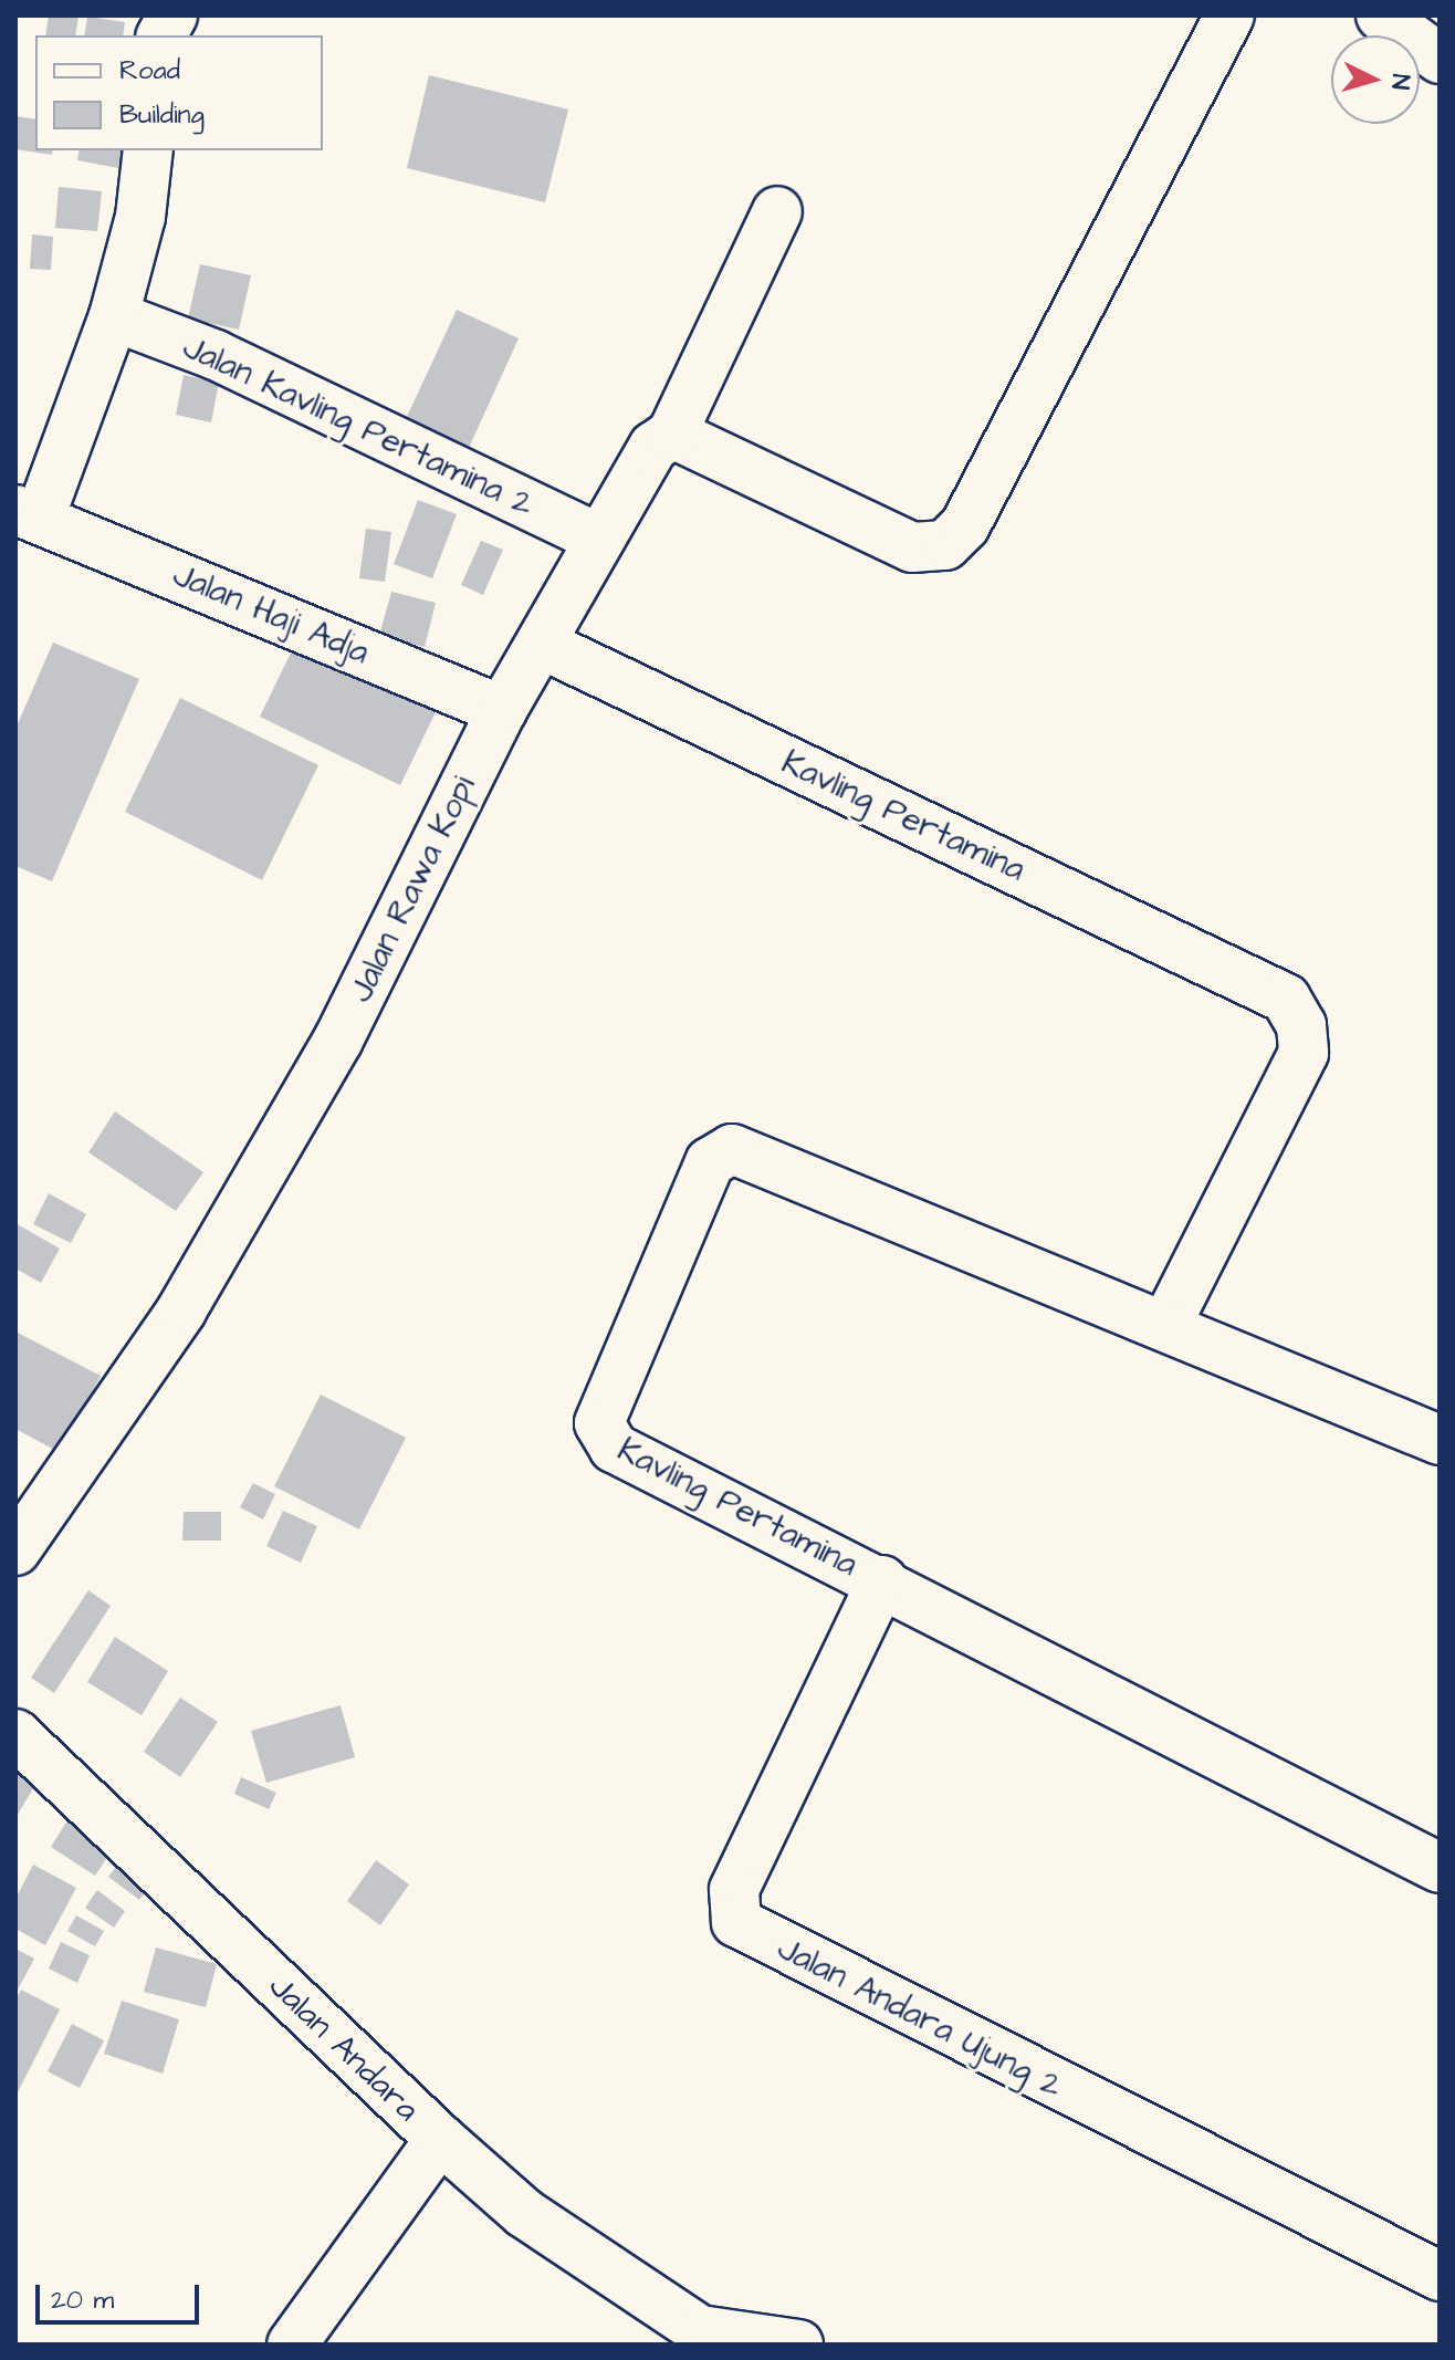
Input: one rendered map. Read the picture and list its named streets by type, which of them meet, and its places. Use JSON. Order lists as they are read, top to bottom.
{
  "streets": {
    "street": [
      "Jalan Kavling Pertamina 2",
      "Jalan Haji Adja",
      "Kavling Pertamina",
      "Jalan Rawa Kopi",
      "Jalan Andara Ujung 2",
      "Jalan Andara"
    ]
  },
  "crossings": [
    ["Jalan Kavling Pertamina 2", "Jalan Rawa Kopi"],
    ["Jalan Haji Adja", "Jalan Rawa Kopi"],
    ["Kavling Pertamina", "Jalan Rawa Kopi"],
    ["Kavling Pertamina", "Jalan Andara Ujung 2"]
  ],
  "legend": ["Road", "Building"],
  "scale_bar": "20 m",
  "north": "right"
}
